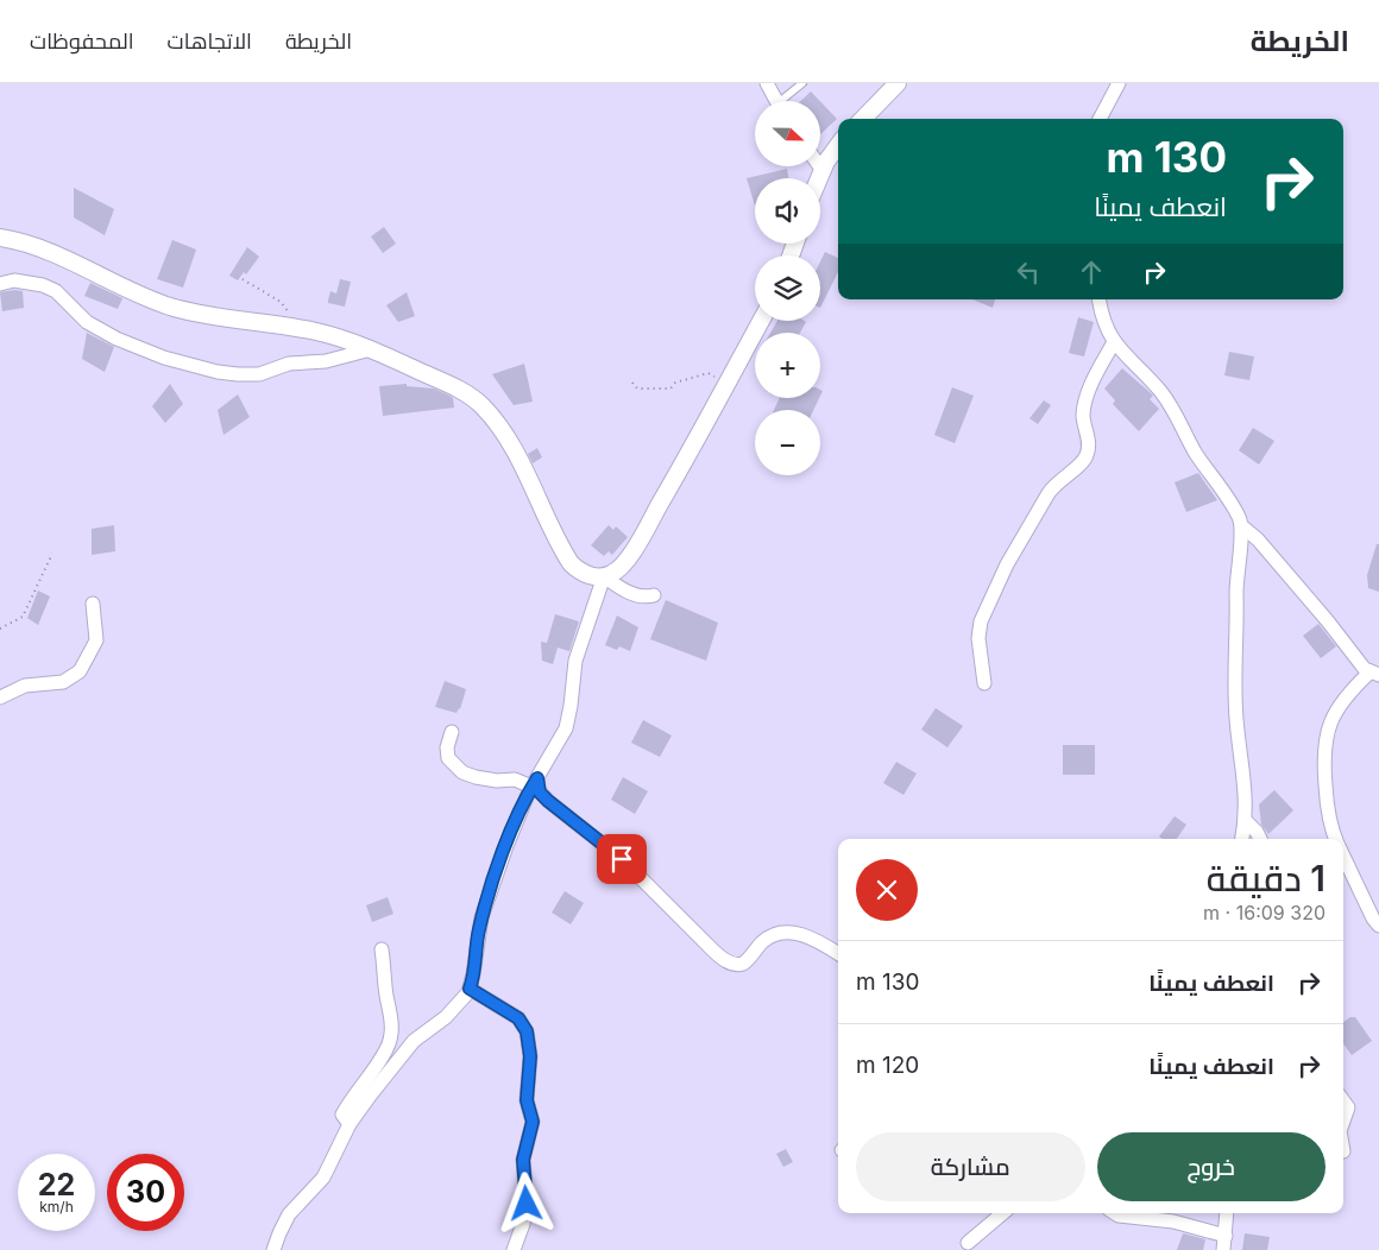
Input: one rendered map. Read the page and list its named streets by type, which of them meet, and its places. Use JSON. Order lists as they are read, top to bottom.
{
  "north": "right",
  "page": {
    "header": "الخريطة",
    "nav": ["الخريطة", "الاتجاهات", "المحفوظات"],
    "map_buttons": ["+", "−"],
    "turn": ["130 m", "انعطف يمينًا"],
    "heading": ["1 دقيقة", "320 m · 16:09"],
    "list": [
      {
        "name": "انعطف يمينًا",
        "value": "130 m"
      },
      {
        "name": "انعطف يمينًا",
        "value": "120 m"
      }
    ],
    "buttons": ["خروج", "مشاركة"],
    "speed": "22 km/h",
    "limit": "30"
  }
}
